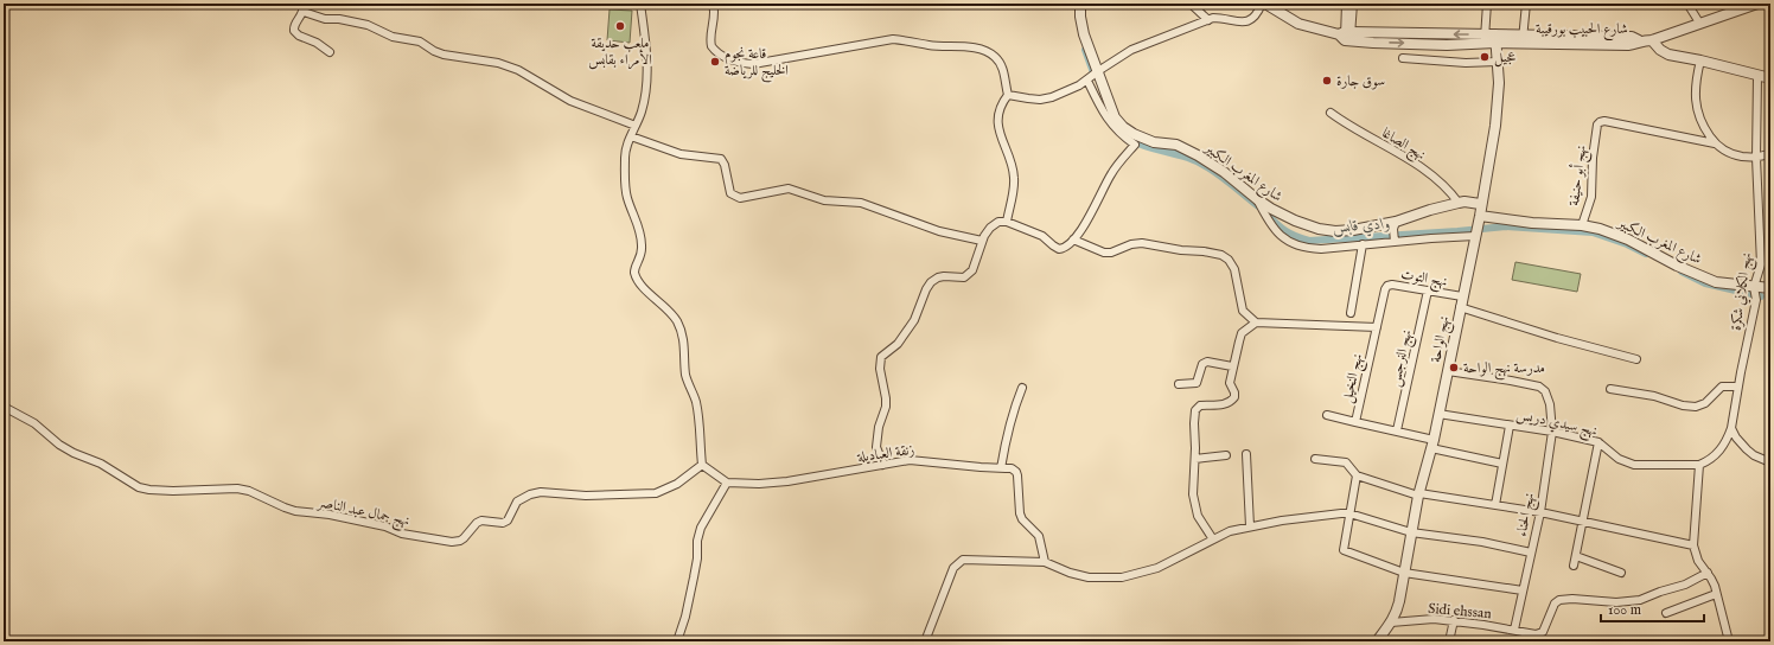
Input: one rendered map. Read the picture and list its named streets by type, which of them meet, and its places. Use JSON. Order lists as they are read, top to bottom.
{
  "streets": {
    "street": [
      "شارع الحبيب بورقيبة",
      "نهج الصاغا",
      "شارع المغرب الكبير",
      "نهج أبو حنيفة",
      "نهج التوت",
      "نهج الكلاني شكرة",
      "نهج الواحة",
      "نهج النرجس",
      "نهج النخيل",
      "نهج سيدي دريس",
      "زنقة العباديلة",
      "نهج جمال عبد الناصر",
      "نهج الحناء",
      "Sidi ehssan"
    ]
  },
  "crossings": [
    ["شارع الحبيب بورقيبة", "نهج الواحة"],
    ["نهج الصاغا", "شارع المغرب الكبير"],
    ["شارع المغرب الكبير", "نهج أبو حنيفة"],
    ["شارع المغرب الكبير", "نهج الكلاني شكرة"],
    ["شارع المغرب الكبير", "نهج الواحة"],
    ["نهج التوت", "نهج الواحة"],
    ["نهج التوت", "نهج النرجس"],
    ["نهج التوت", "نهج النخيل"],
    ["نهج الواحة", "نهج النخيل"],
    ["نهج الواحة", "نهج سيدي دريس"],
    ["نهج الواحة", "نهج الحناء"],
    ["نهج الواحة", "Sidi ehssan"],
    ["نهج النرجس", "نهج النخيل"],
    ["نهج سيدي دريس", "نهج الحناء"],
    ["نهج الحناء", "Sidi ehssan"]
  ],
  "water": ["وادي قابس"],
  "places": [
    "ملعب حديقة الأمراء بقابس",
    "عجيل",
    "قاعة نجوم الخليج للرياضة",
    "سوق جارة",
    "مدرسة نهج الواحة"
  ],
  "scale_bar": "100 m"
}
